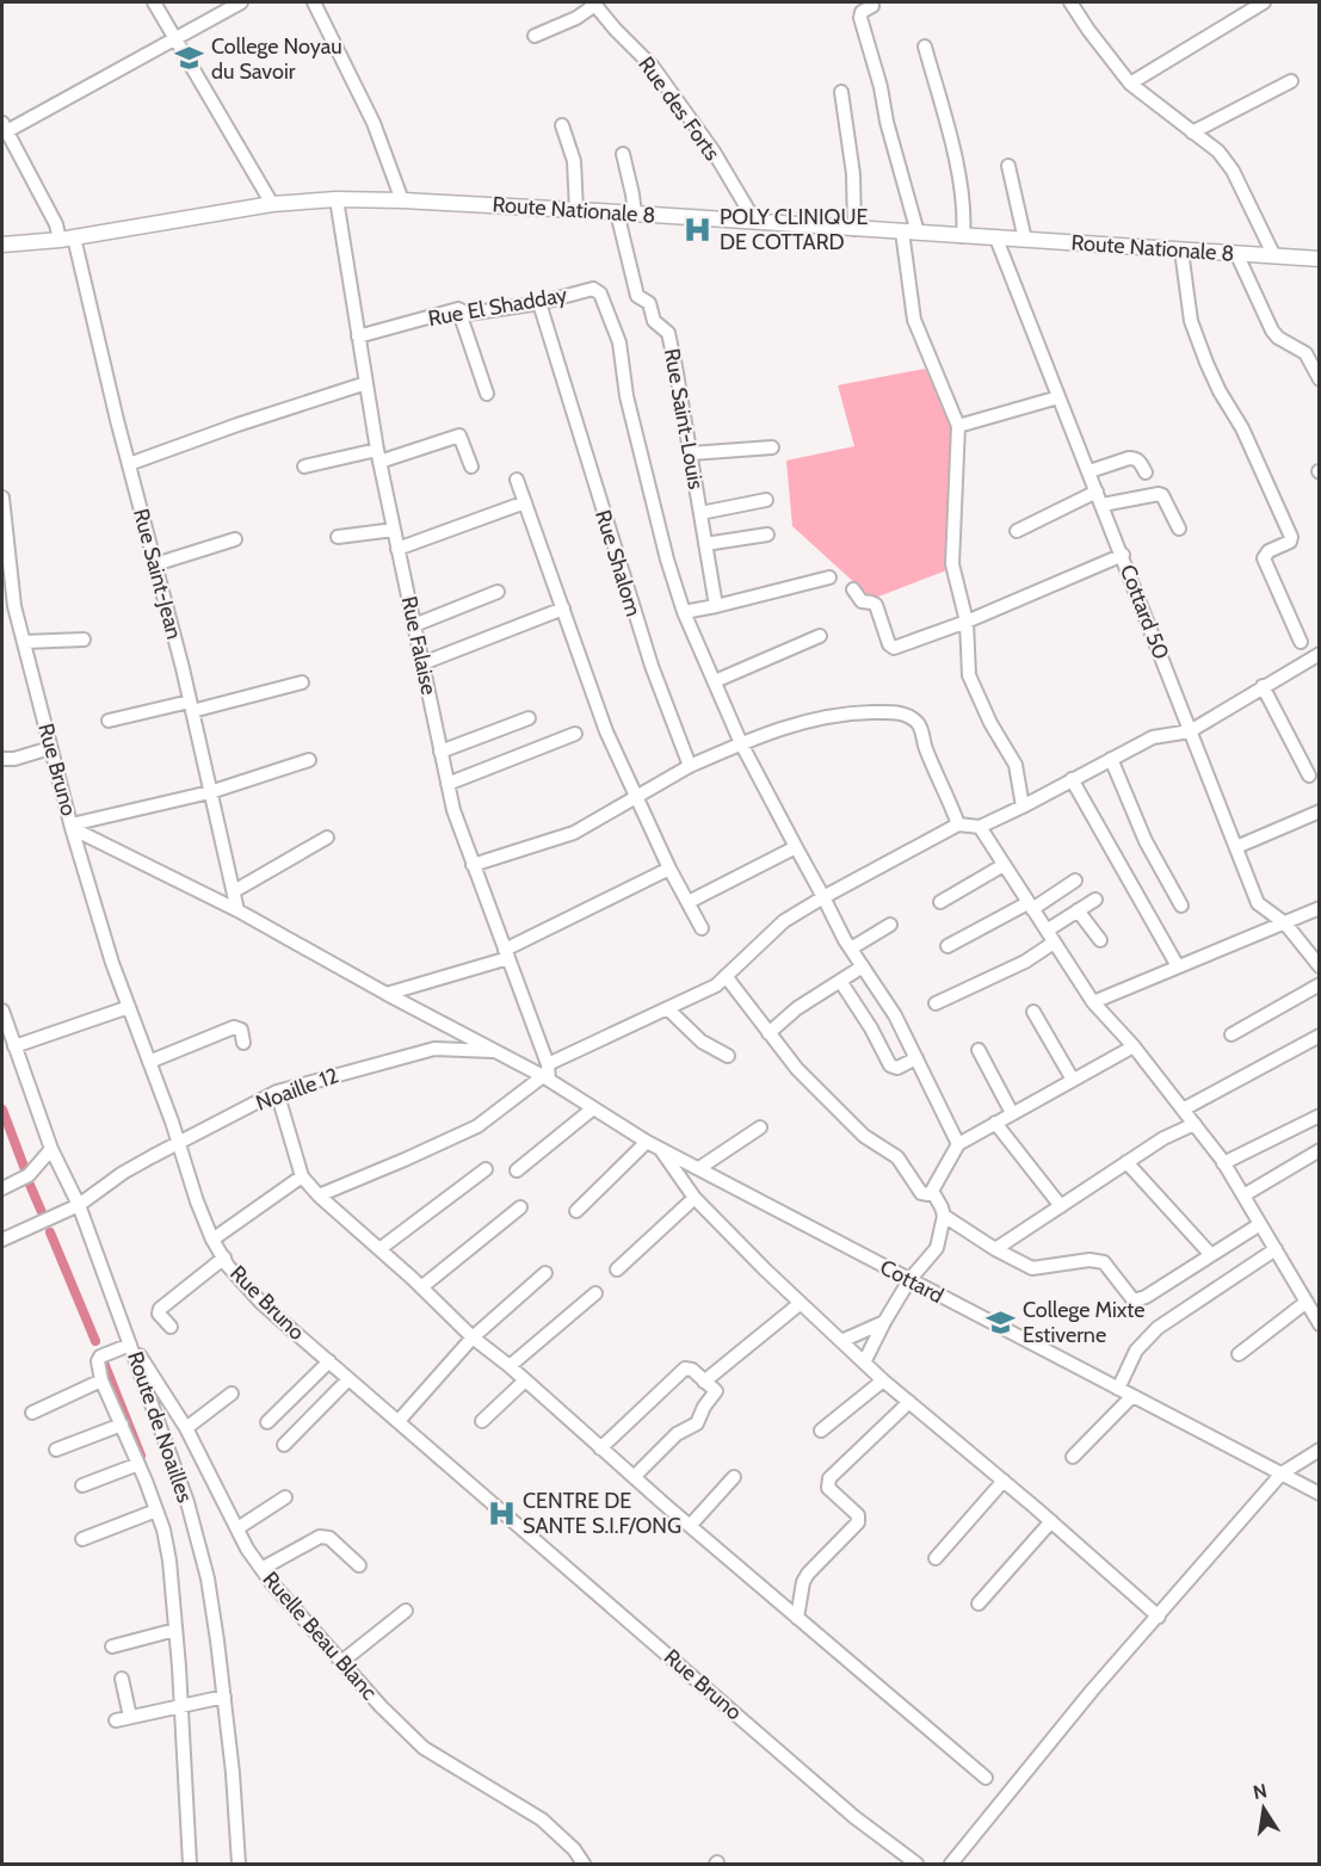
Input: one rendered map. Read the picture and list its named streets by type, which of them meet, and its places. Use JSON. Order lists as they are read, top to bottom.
{
  "streets": {
    "main road": ["Route Nationale 8"],
    "street": [
      "Rue des Forts",
      "Rue El Shadday",
      "Rue Saint-Louis",
      "Rue Shalom",
      "Rue Saint-Jean",
      "Cottard 50",
      "Rue Falaise",
      "Rue Bruno",
      "Noaille 12",
      "Cottard",
      "Route de Noailles",
      "Ruelle Beau Blanc"
    ]
  },
  "crossings": [
    ["Rue des Forts", "Route Nationale 8"],
    ["Route Nationale 8", "Rue Saint-Louis"],
    ["Route Nationale 8", "Rue Saint-Jean"],
    ["Route Nationale 8", "Cottard 50"],
    ["Route Nationale 8", "Rue Falaise"],
    ["Rue El Shadday", "Rue Shalom"],
    ["Rue El Shadday", "Rue Falaise"],
    ["Rue Saint-Jean", "Cottard"],
    ["Rue Falaise", "Cottard"],
    ["Rue Bruno", "Noaille 12"],
    ["Rue Bruno", "Cottard"],
    ["Noaille 12", "Cottard"],
    ["Noaille 12", "Route de Noailles"],
    ["Route de Noailles", "Ruelle Beau Blanc"]
  ],
  "places": {
    "school or university": ["College Noyau du Savoir", "College Mixte Estiverne"],
    "hospital": ["POLY CLINIQUE DE COTTARD", "CENTRE DE SANTE S.I.F/ONG"]
  },
  "north": "top"
}
